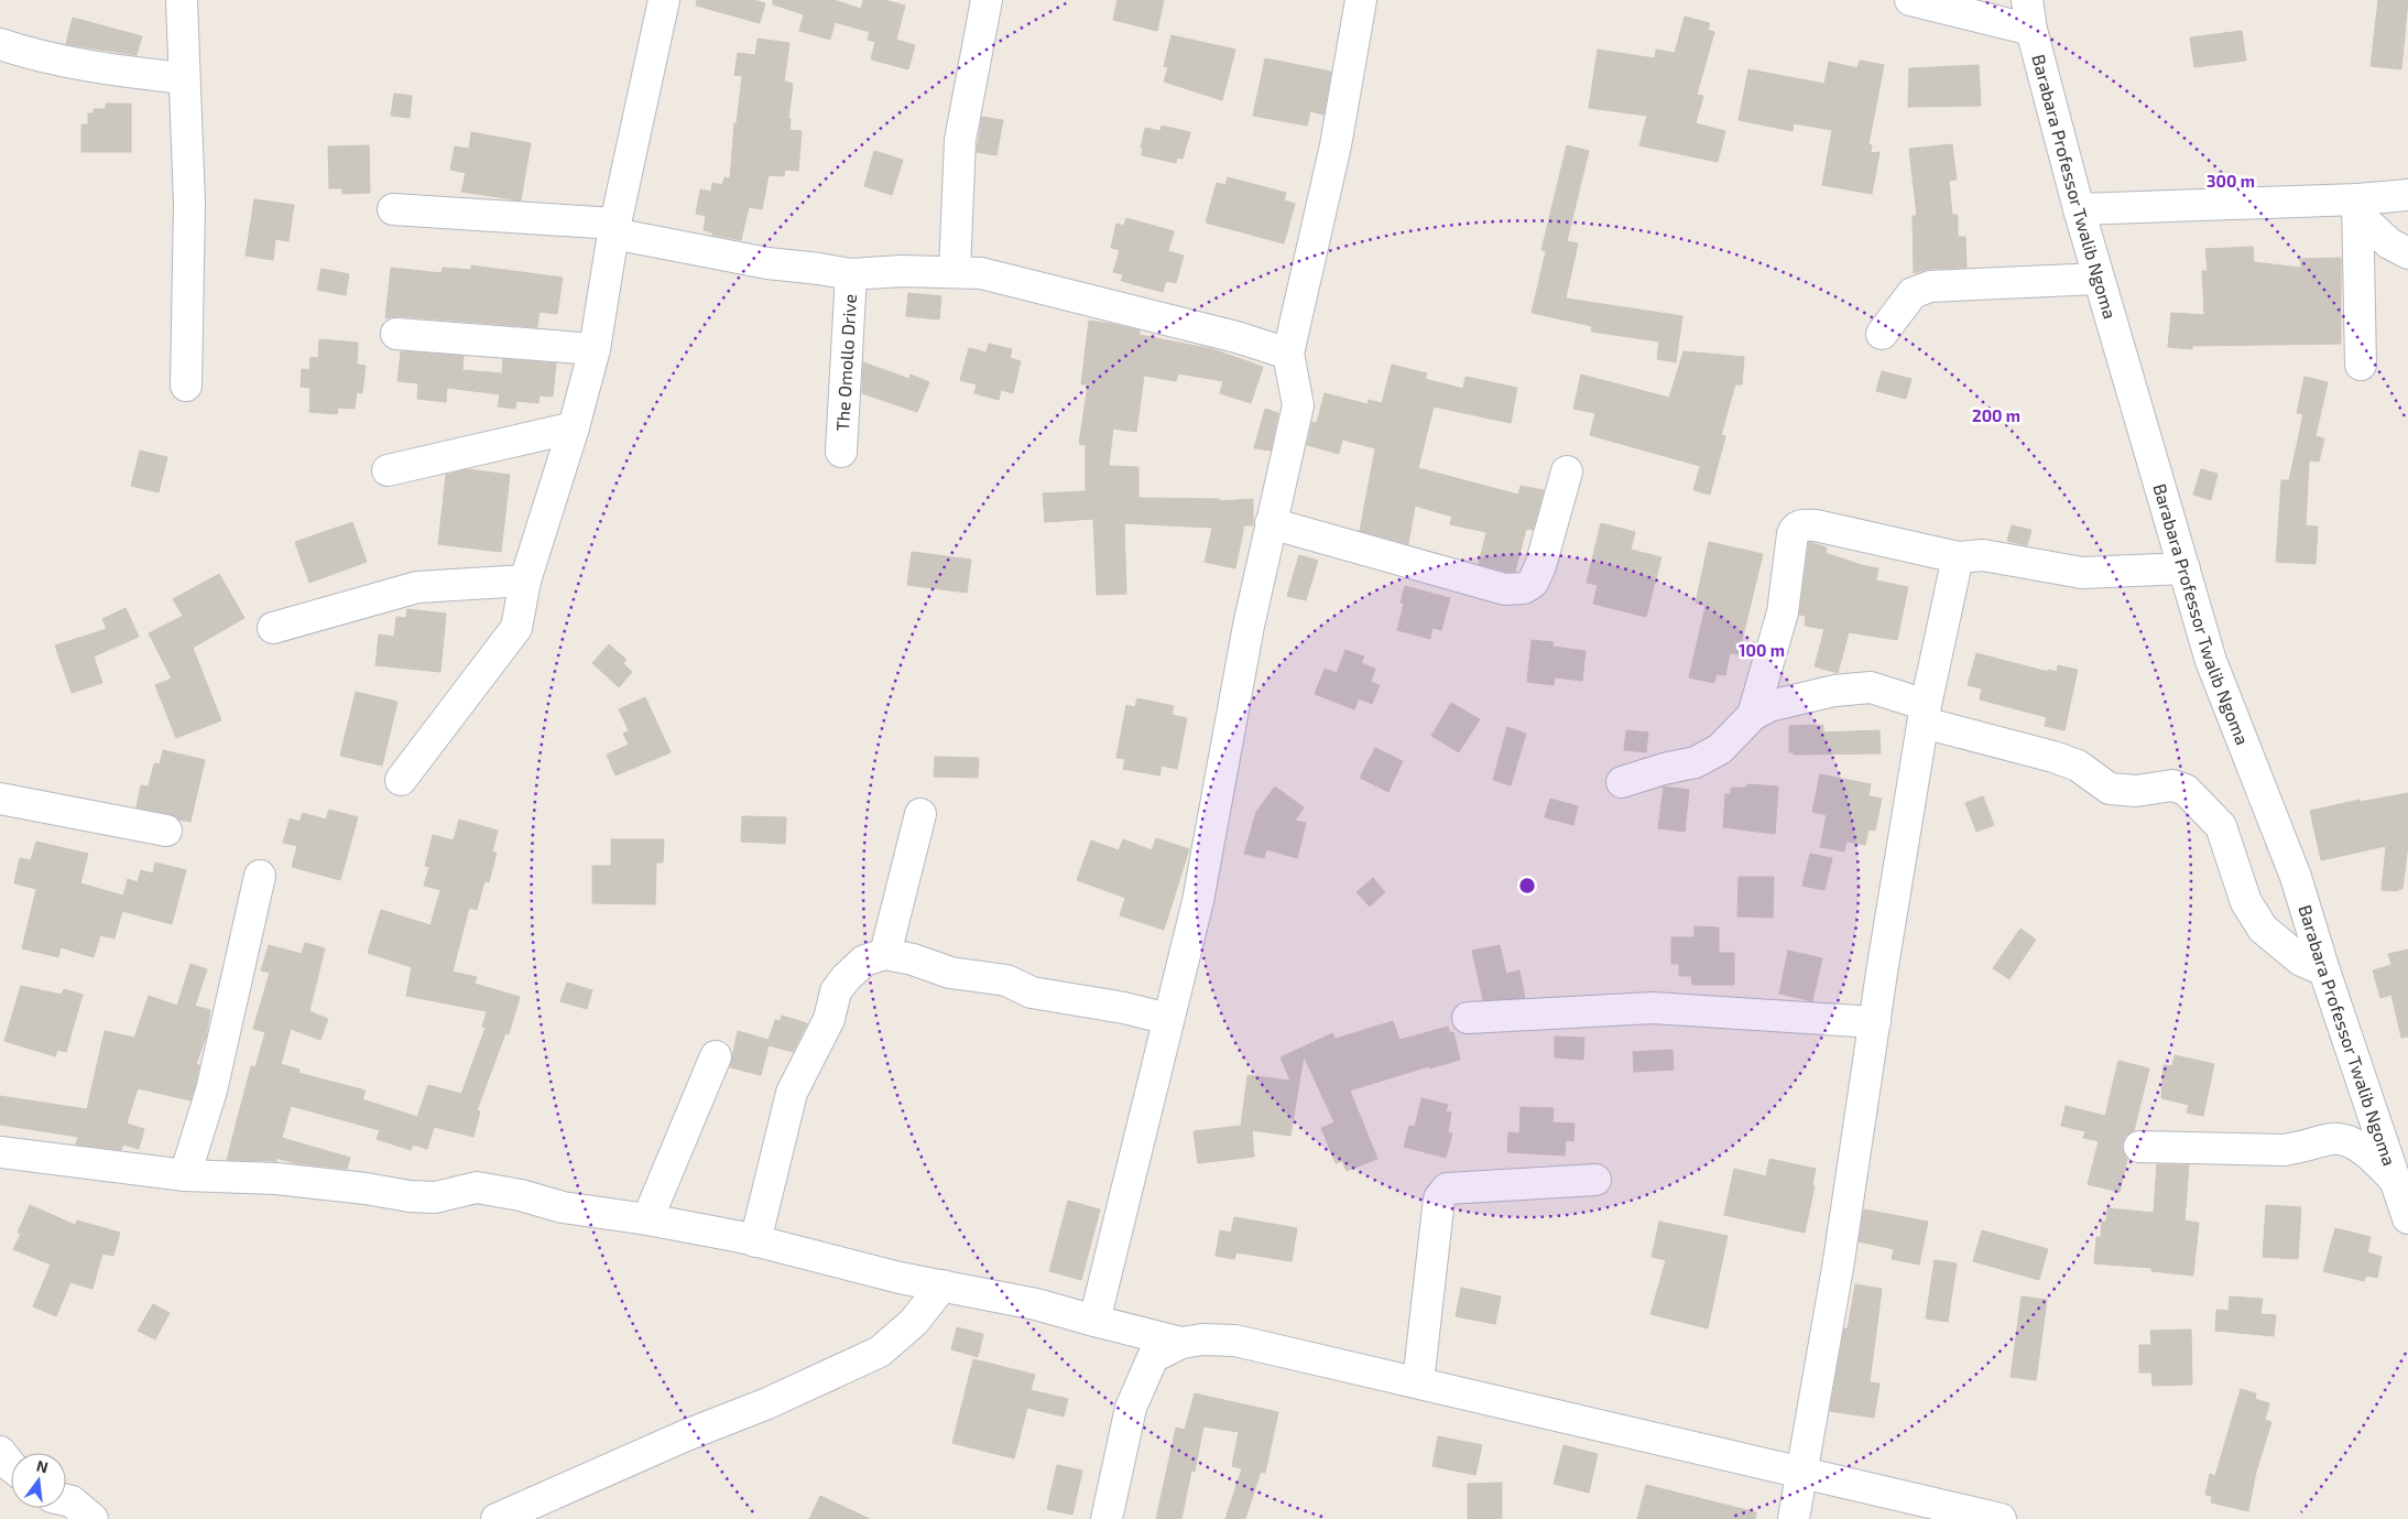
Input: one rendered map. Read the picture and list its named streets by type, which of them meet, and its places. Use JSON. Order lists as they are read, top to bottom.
{
  "streets": {
    "street": ["Barabara Professor Twalib Ngoma", "The Omollo Drive"]
  },
  "north": "top",
  "rings": ["300 m", "200 m", "100 m"]
}
